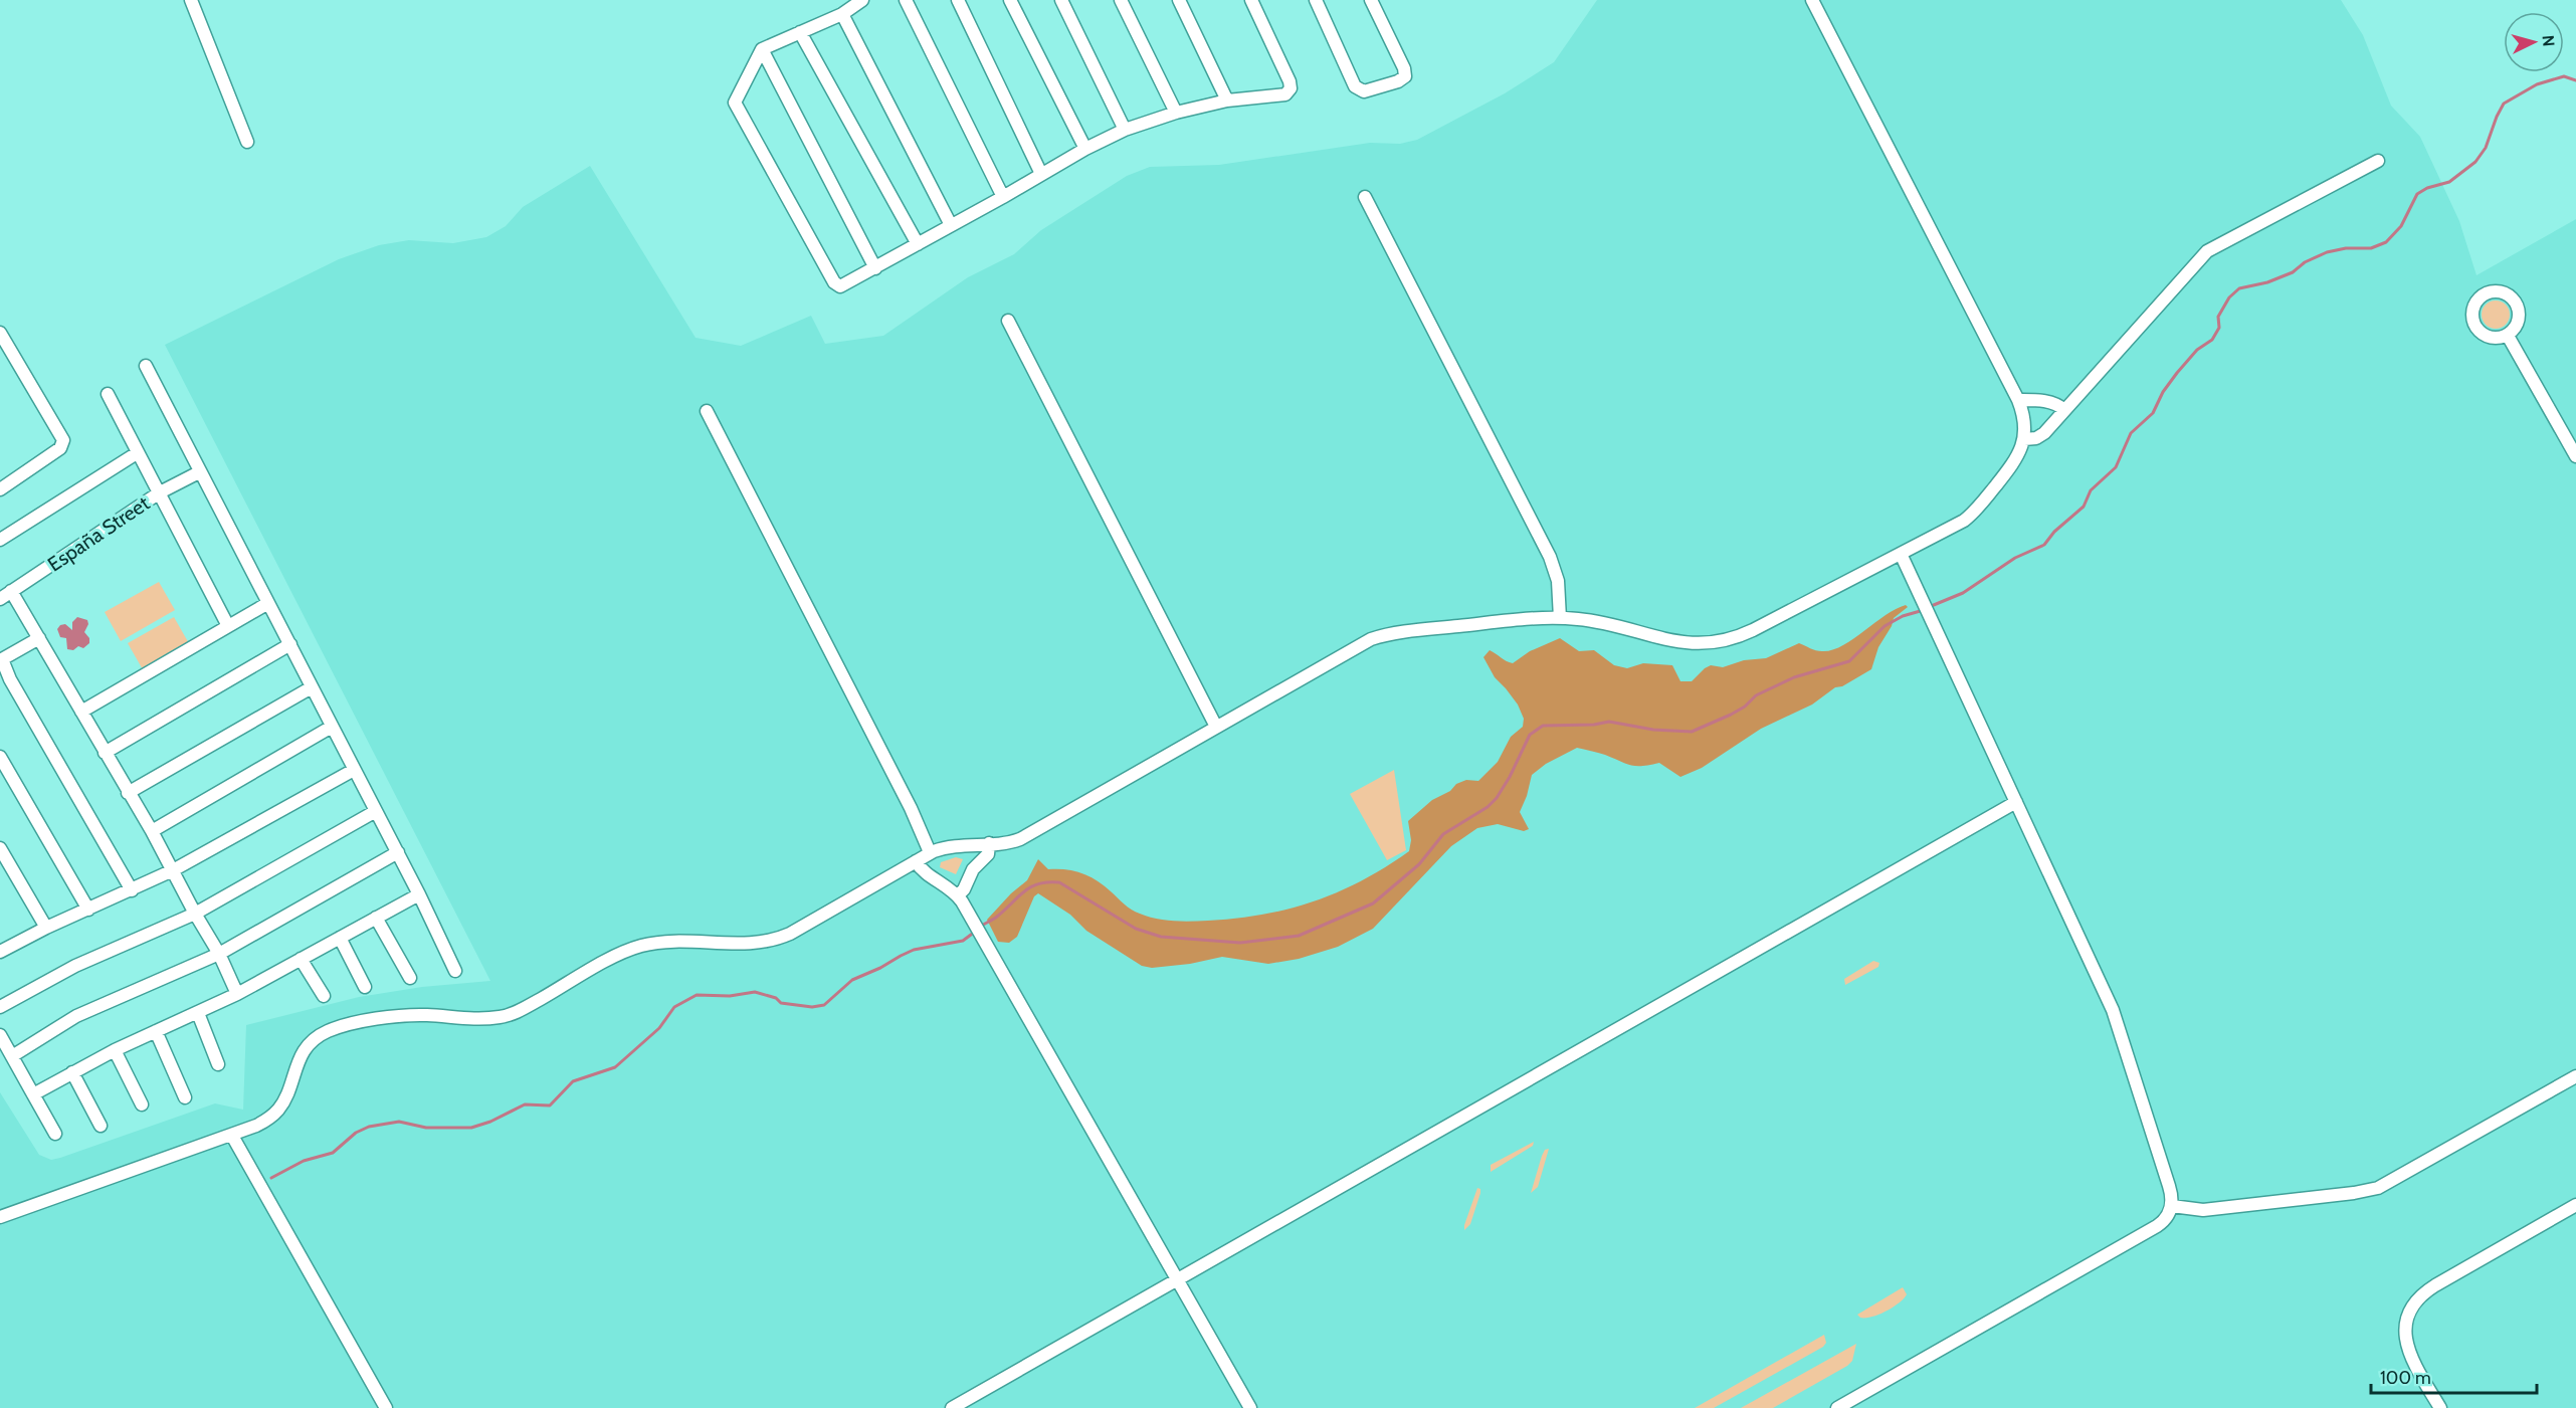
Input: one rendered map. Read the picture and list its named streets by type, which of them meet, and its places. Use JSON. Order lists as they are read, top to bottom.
{
  "streets": {
    "street": ["España Street"]
  },
  "scale_bar": "100 m",
  "north": "right"
}
